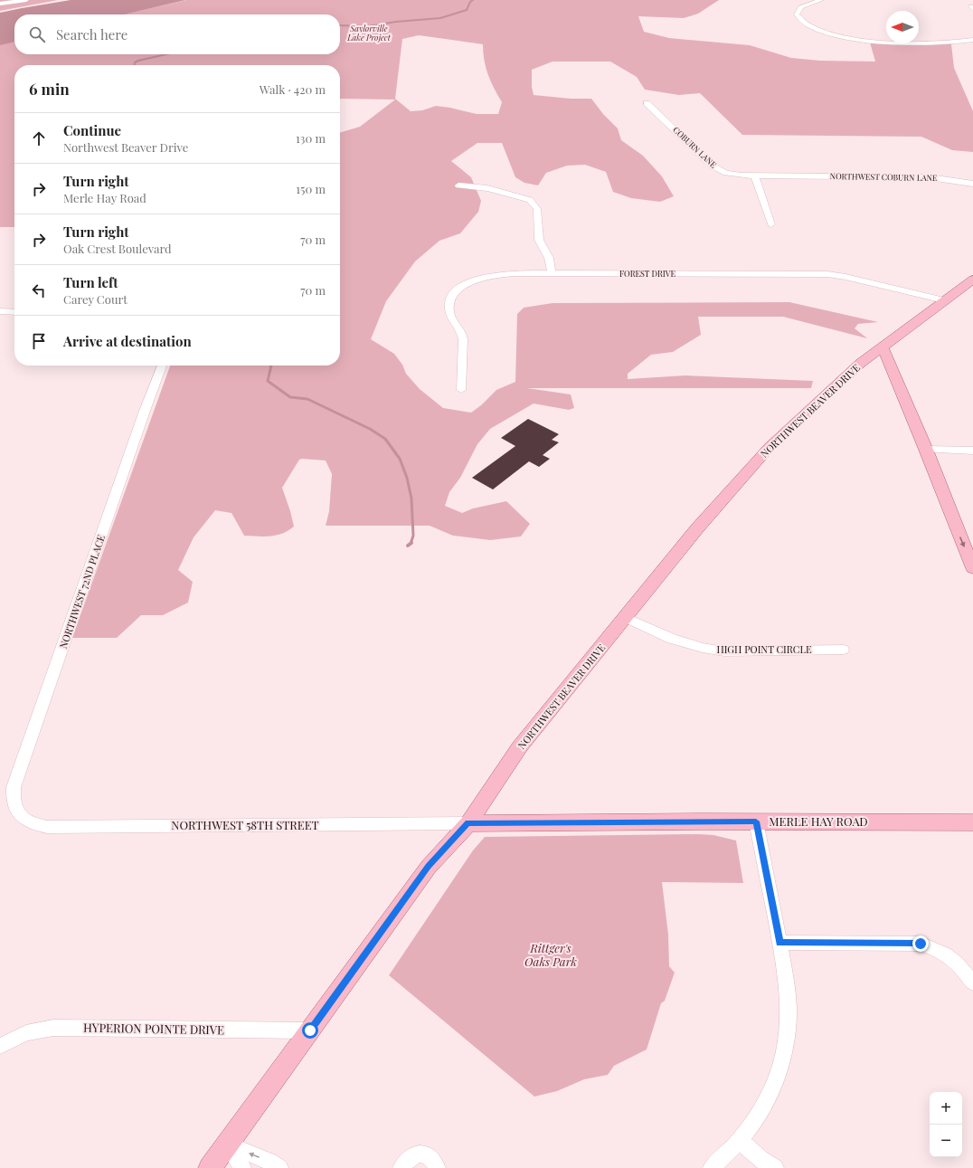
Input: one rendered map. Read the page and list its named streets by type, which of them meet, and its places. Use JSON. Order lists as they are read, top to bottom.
{
  "streets": {
    "main road": ["NORTHWEST BEAVER DRIVE", "MERLE HAY ROAD"],
    "street": [
      "COBURN LANE",
      "NORTHWEST COBURN LANE",
      "FOREST DRIVE",
      "NORTHWEST 72ND PLACE",
      "HIGH POINT CIRCLE",
      "NORTHWEST 58TH STREET",
      "HYPERION POINTE DRIVE"
    ]
  },
  "crossings": [
    ["COBURN LANE", "NORTHWEST COBURN LANE"],
    ["FOREST DRIVE", "NORTHWEST BEAVER DRIVE"],
    ["NORTHWEST BEAVER DRIVE", "HIGH POINT CIRCLE"],
    ["NORTHWEST BEAVER DRIVE", "MERLE HAY ROAD"],
    ["NORTHWEST BEAVER DRIVE", "NORTHWEST 58TH STREET"],
    ["NORTHWEST BEAVER DRIVE", "HYPERION POINTE DRIVE"],
    ["NORTHWEST 72ND PLACE", "NORTHWEST 58TH STREET"],
    ["MERLE HAY ROAD", "NORTHWEST 58TH STREET"]
  ],
  "parks": ["Saylorville Lake Project", "Rittger's Oaks Park"],
  "north": "left",
  "page": {
    "search": "Search here",
    "heading": ["6 min", "Walk · 420 m"],
    "list": [
      ["Continue", "Northwest Beaver Drive", "130 m"],
      ["Turn right", "Merle Hay Road", "150 m"],
      ["Turn right", "Oak Crest Boulevard", "70 m"],
      ["Turn left", "Carey Court", "70 m"],
      "Arrive at destination"
    ],
    "map_buttons": ["+", "−"]
  }
}
